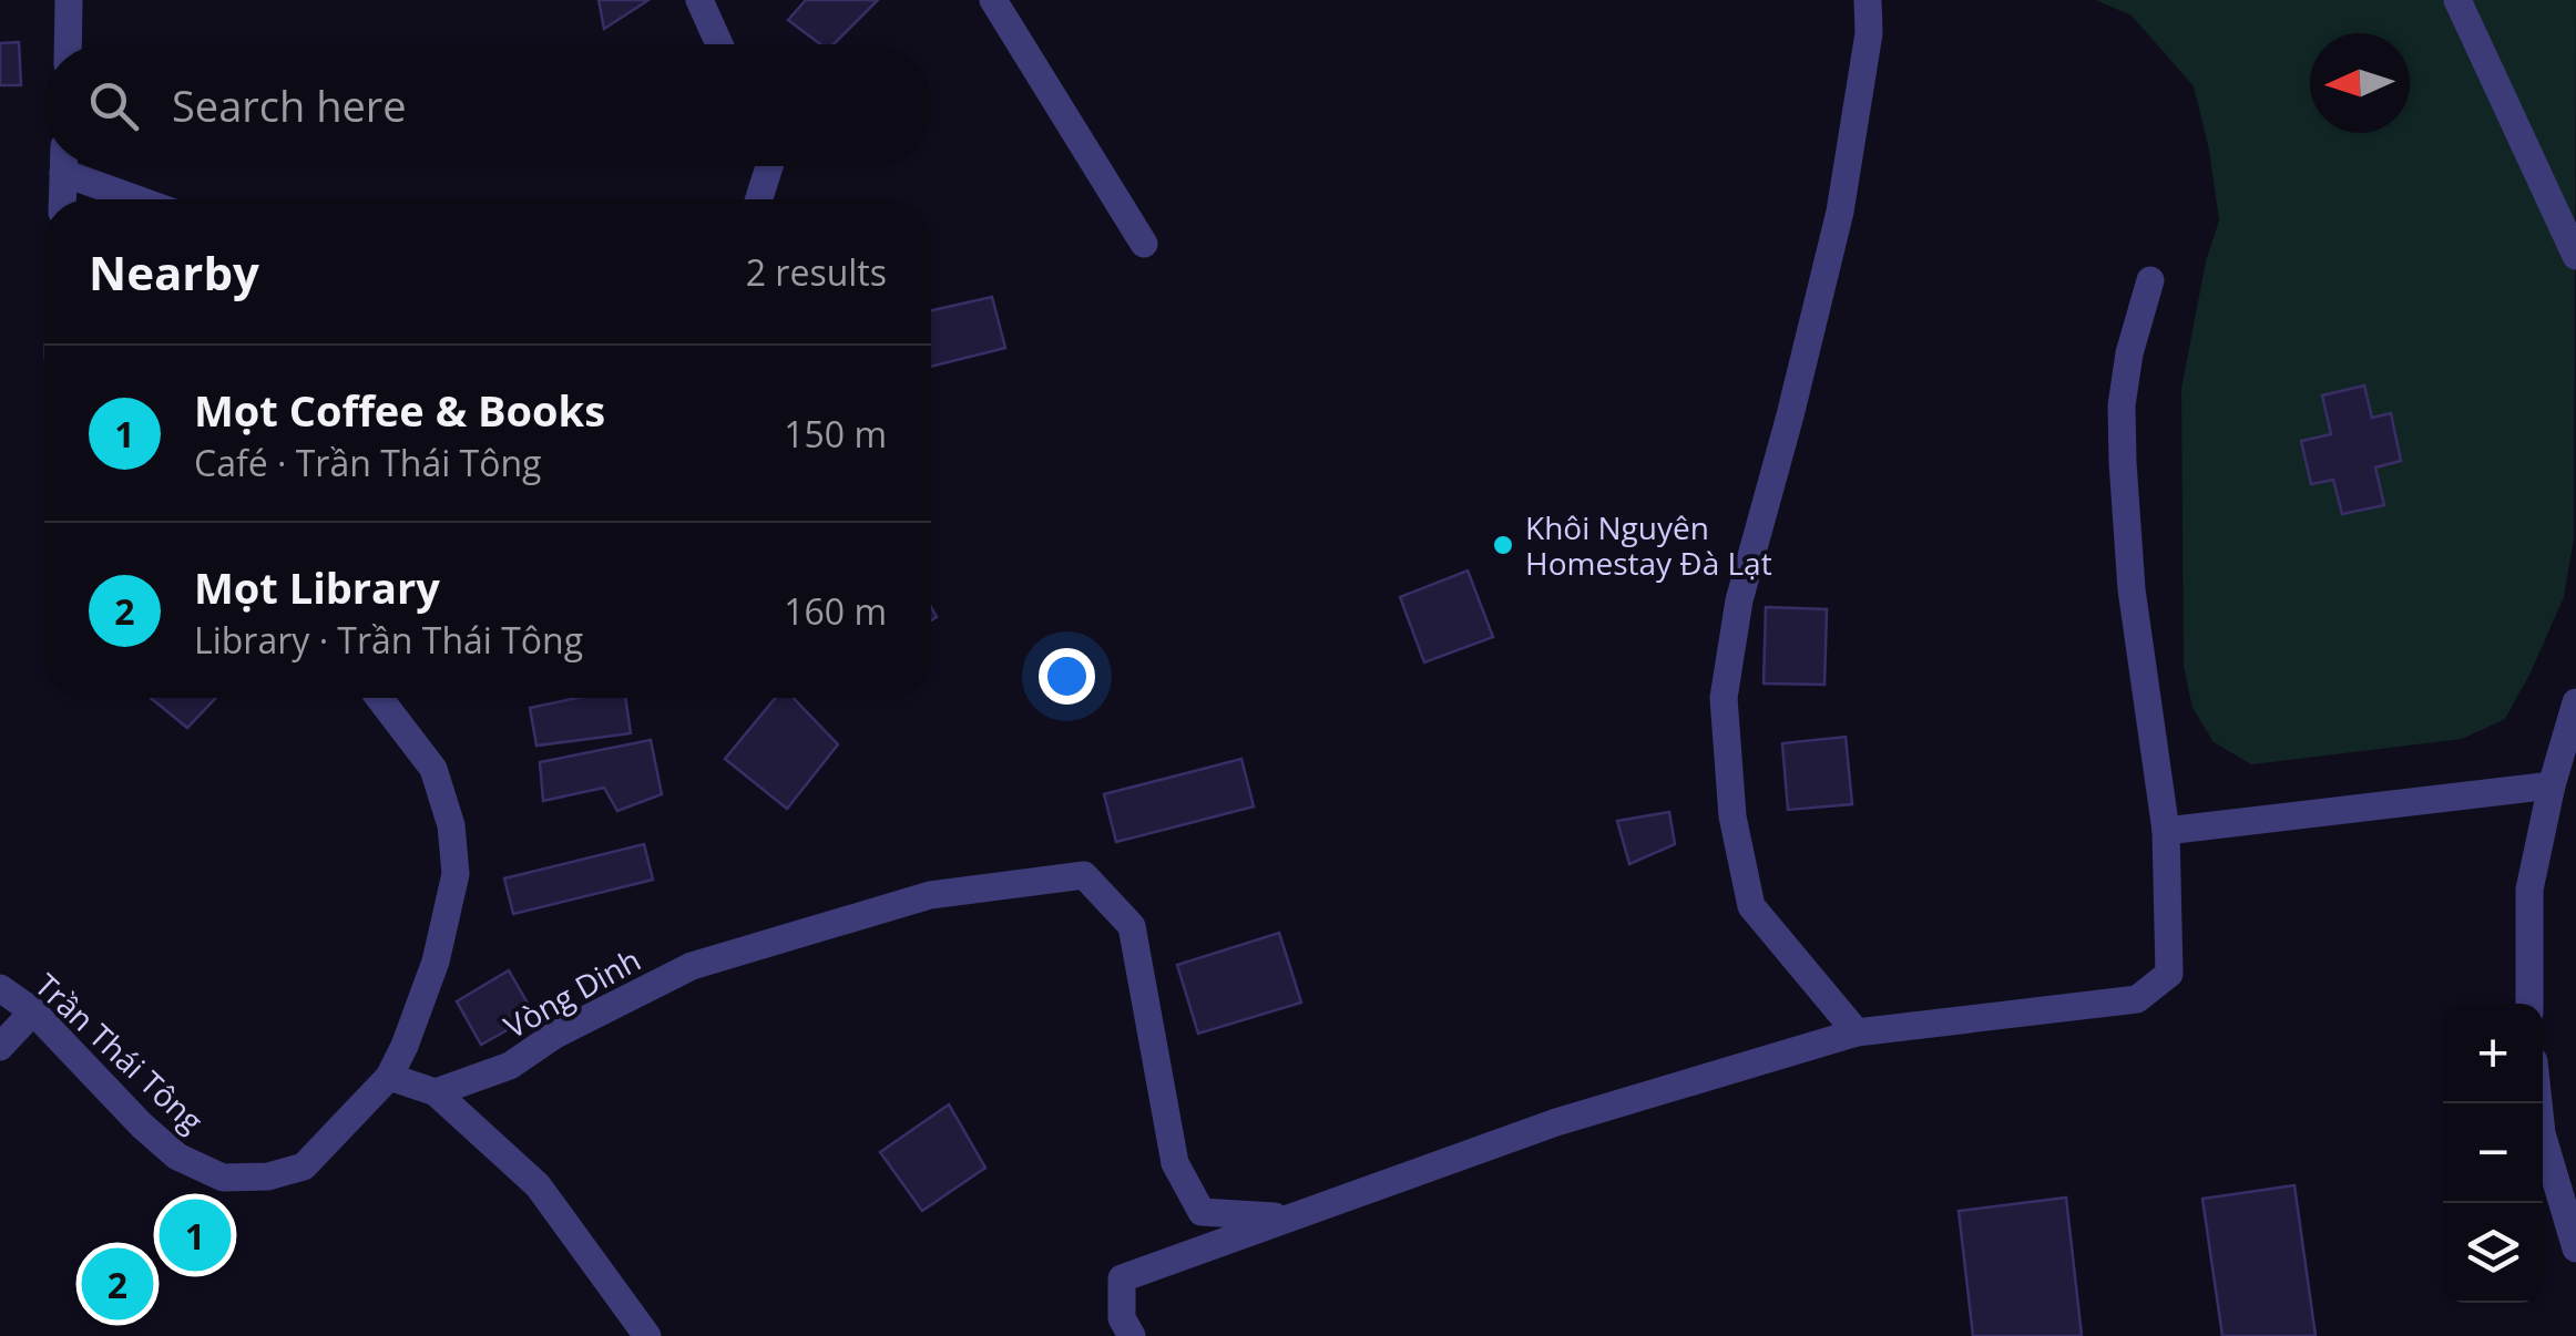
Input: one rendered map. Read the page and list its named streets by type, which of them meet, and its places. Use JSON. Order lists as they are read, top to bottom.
{
  "streets": {
    "street": ["Vòng Dinh", "Trần Thái Tông"]
  },
  "places": ["Khôi Nguyên Homestay Đà Lạt"],
  "north": "left",
  "page": {
    "search": "Search here",
    "heading": ["Nearby", "2 results"],
    "list": [
      {
        "mark": "1",
        "name": "Mọt Coffee & Books",
        "note": "Café · Trần Thái Tông",
        "value": "150 m"
      },
      {
        "mark": "2",
        "name": "Mọt Library",
        "note": "Library · Trần Thái Tông",
        "value": "160 m"
      }
    ],
    "map_buttons": ["+", "−"],
    "pins": ["1", "2"]
  }
}
